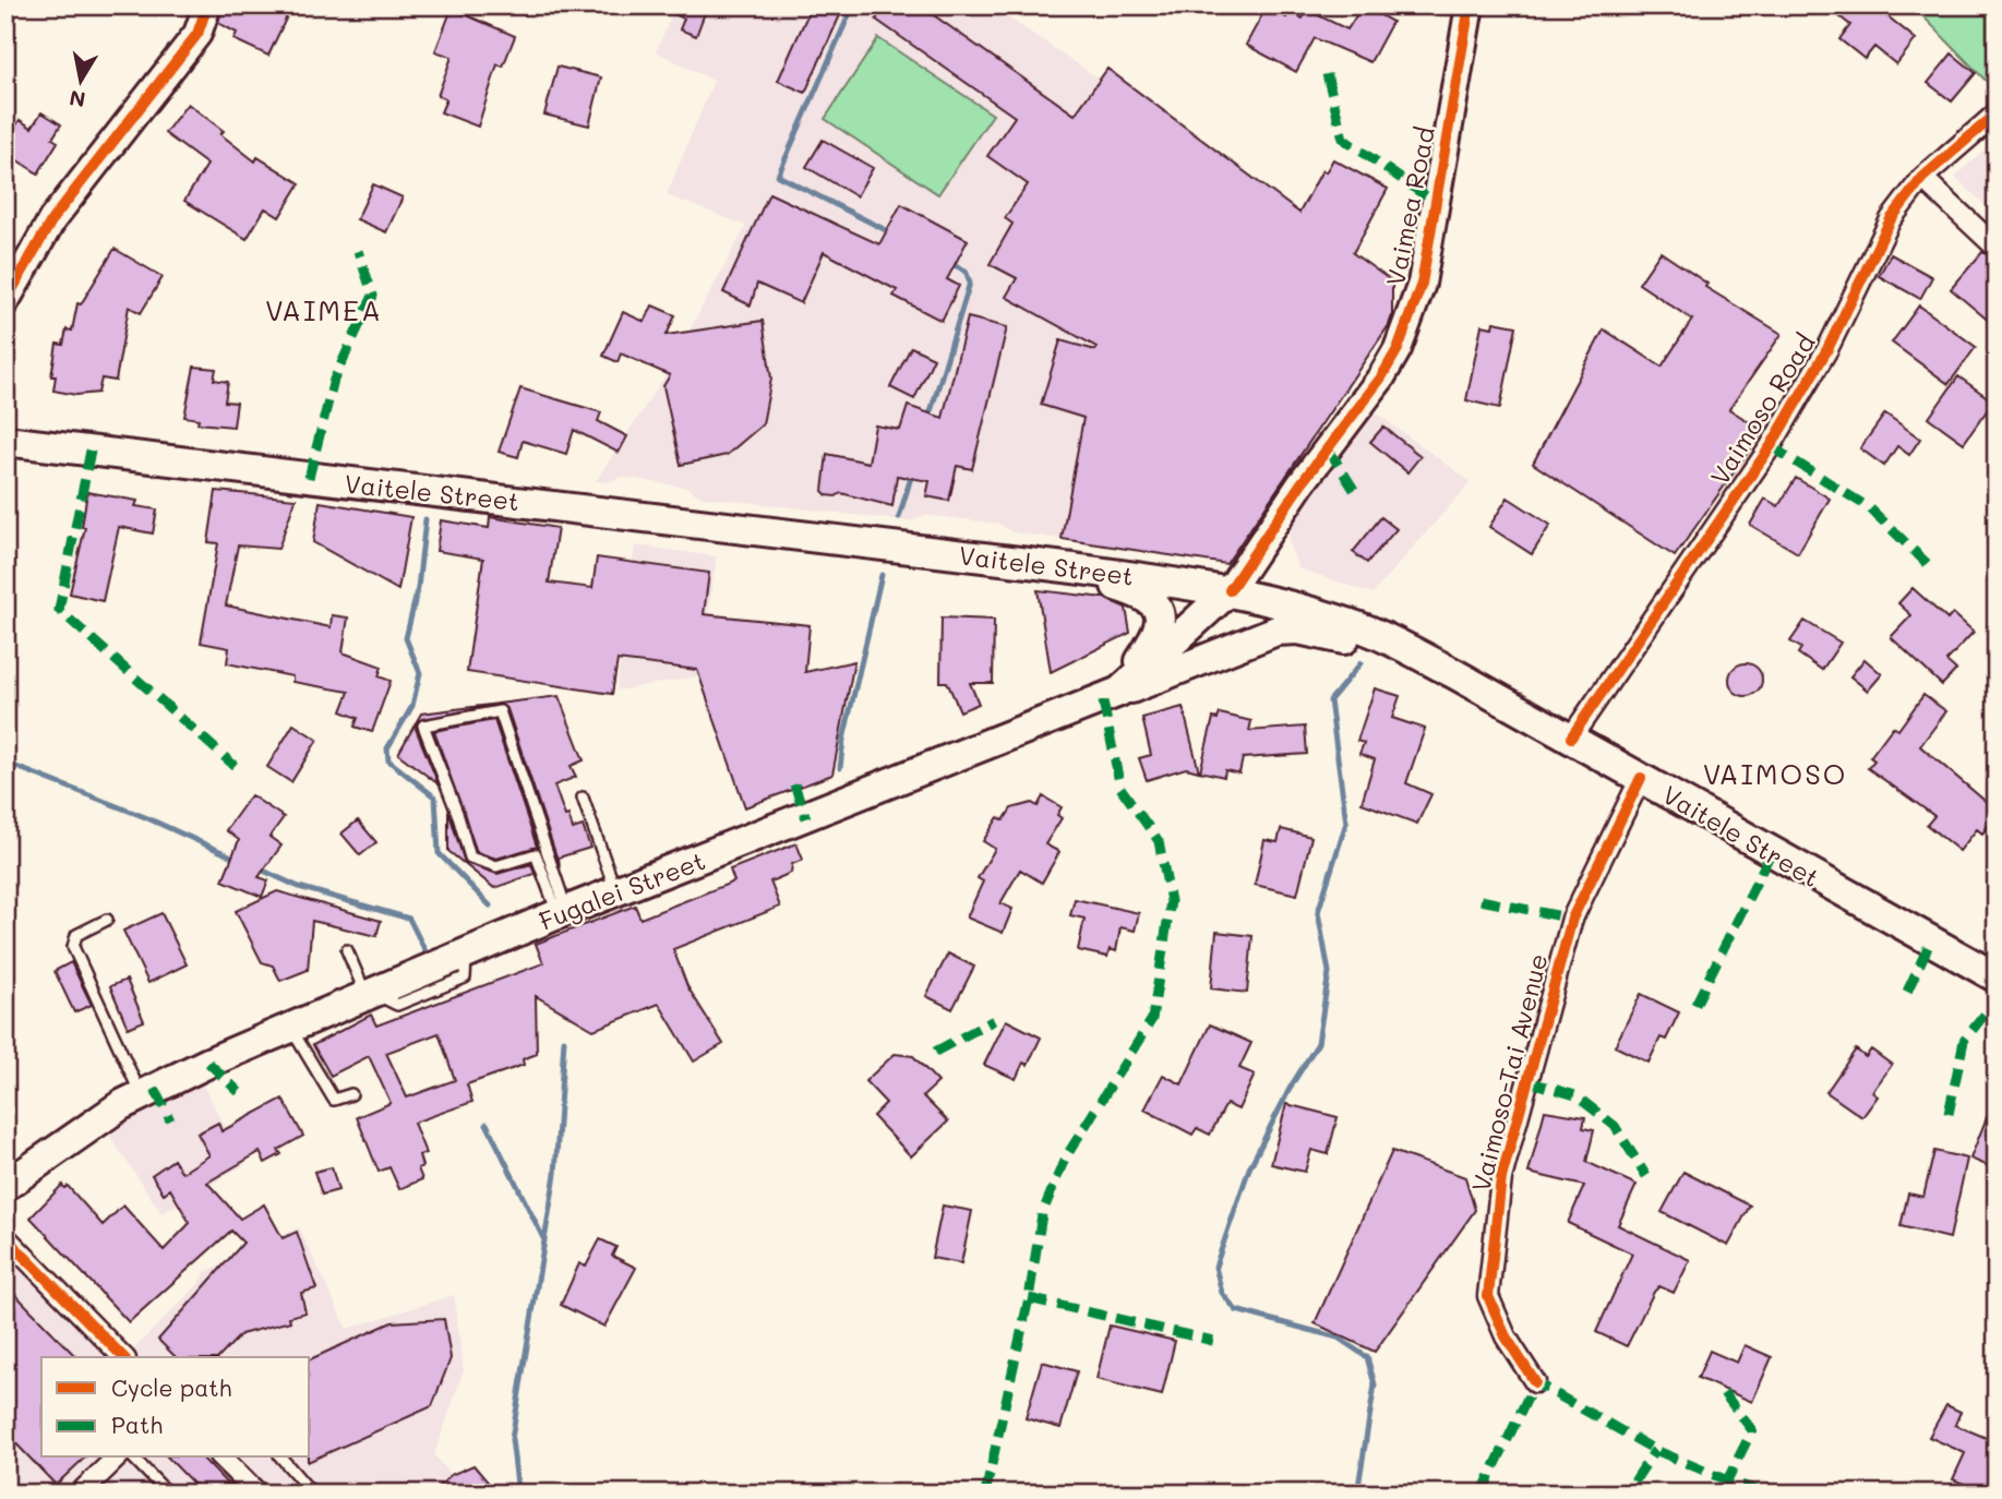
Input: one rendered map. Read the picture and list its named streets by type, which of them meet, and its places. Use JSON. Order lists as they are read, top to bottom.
{
  "streets": {
    "main road": ["Vaitele Street", "Fugalei Street"],
    "street": ["Vaimea Road", "Vaimoso Road", "Vaimoso-Tai Avenue"]
  },
  "crossings": [
    ["Vaimea Road", "Vaitele Street"],
    ["Vaimea Road", "Fugalei Street"],
    ["Vaimoso Road", "Vaitele Street"],
    ["Vaitele Street", "Fugalei Street"],
    ["Vaitele Street", "Vaimoso-Tai Avenue"]
  ],
  "districts": ["VAIMEA", "VAIMOSO"],
  "legend": ["Cycle path", "Path"],
  "north": "bottom"
}
